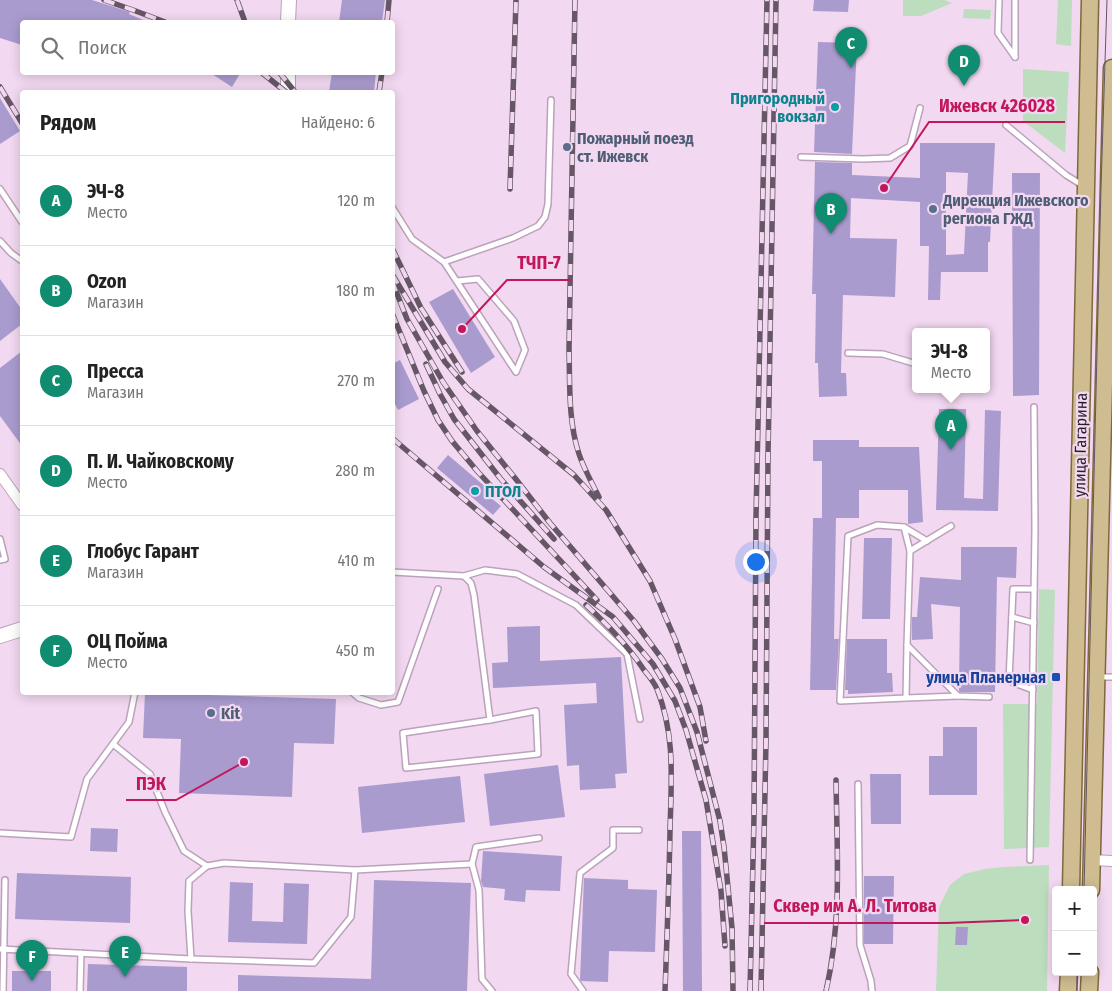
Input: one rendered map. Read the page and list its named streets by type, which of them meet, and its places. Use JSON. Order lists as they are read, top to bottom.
{
  "streets": {
    "main road": ["улица Гагарина"]
  },
  "places": {
    "other": [
      "Пригородный вокзал",
      "Пожарный поезд ст. Ижевск",
      "Ижевск 426028",
      "Дирекция Ижевского региона ГЖД",
      "ТЧП-7",
      "ПТОЛ",
      "Kit",
      "ПЭК",
      "Сквер им А. Л. Титова"
    ],
    "transit": ["улица Планерная"]
  },
  "page": {
    "search": "Поиск",
    "pins": [
      "C",
      "D",
      "B",
      "A",
      "E",
      "F"
    ],
    "heading": ["Рядом", "Найдено: 6"],
    "list": [
      {
        "mark": "A",
        "name": "ЭЧ-8",
        "note": "Место",
        "value": "120 m"
      },
      {
        "mark": "B",
        "name": "Ozon",
        "note": "Магазин",
        "value": "180 m"
      },
      {
        "mark": "C",
        "name": "Пресса",
        "note": "Магазин",
        "value": "270 m"
      },
      {
        "mark": "D",
        "name": "П. И. Чайковскому",
        "note": "Место",
        "value": "280 m"
      },
      {
        "mark": "E",
        "name": "Глобус Гарант",
        "note": "Магазин",
        "value": "410 m"
      },
      {
        "mark": "F",
        "name": "ОЦ Пойма",
        "note": "Место",
        "value": "450 m"
      }
    ],
    "popup": ["ЭЧ-8", "Место"],
    "map_buttons": ["+", "−"]
  }
}
